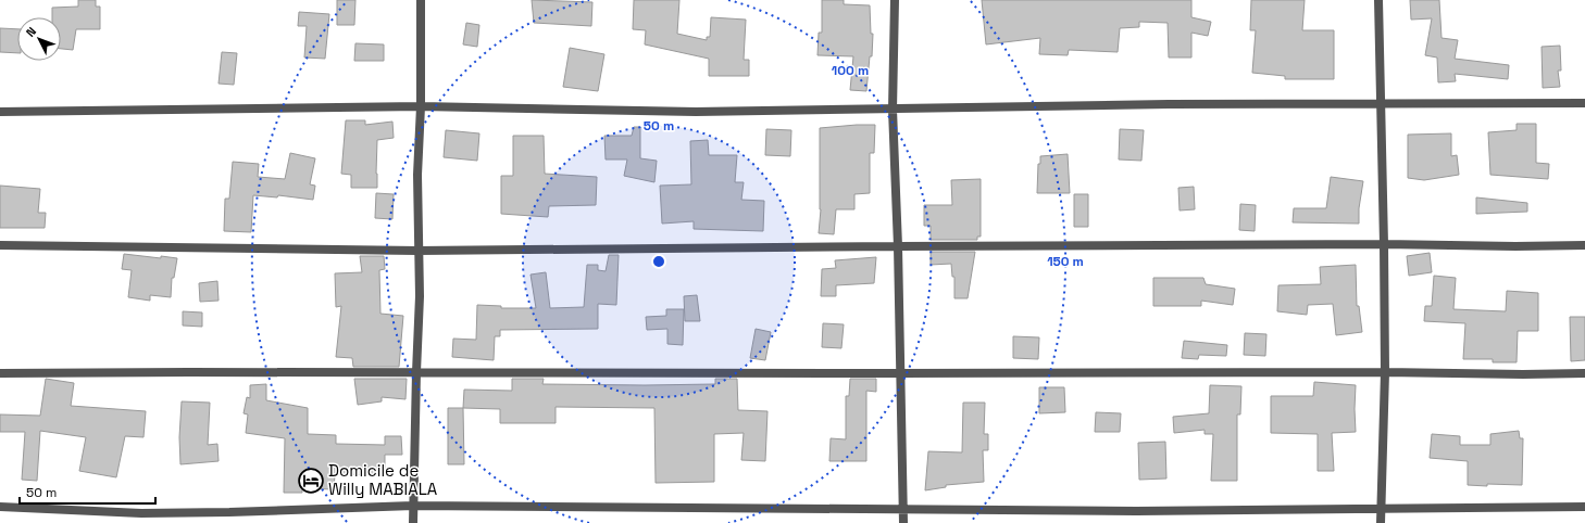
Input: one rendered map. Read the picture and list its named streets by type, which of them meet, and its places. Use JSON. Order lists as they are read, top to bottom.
{
  "places": {
    "hotel": ["Domicile de Willy MABIALA"]
  },
  "scale_bar": "50 m",
  "north": "top left",
  "rings": ["100 m", "50 m", "150 m"]
}
